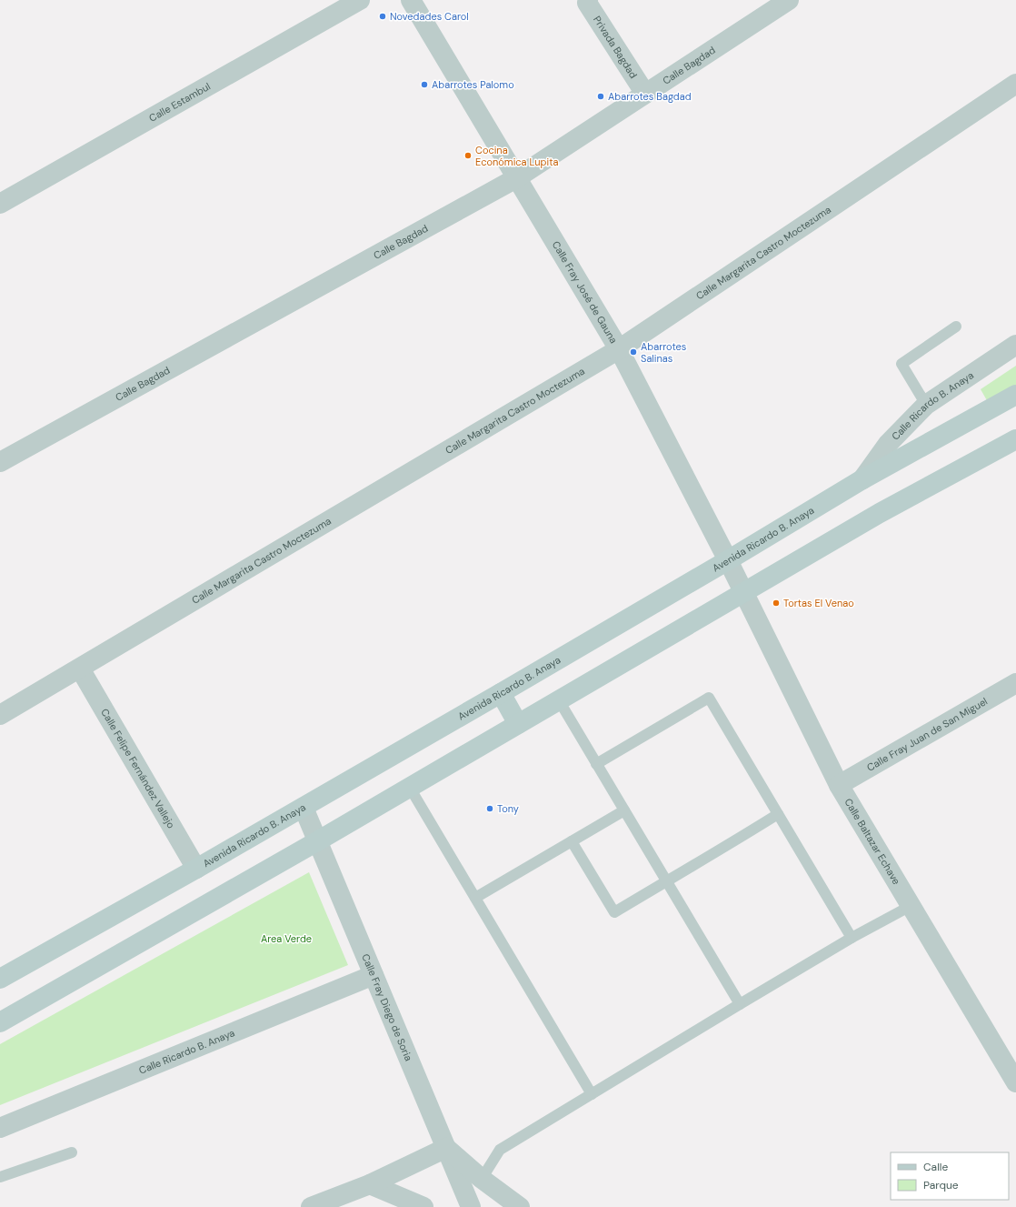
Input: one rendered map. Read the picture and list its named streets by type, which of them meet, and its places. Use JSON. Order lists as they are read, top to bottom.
{
  "streets": {
    "main road": ["Avenida Ricardo B. Anaya"],
    "street": [
      "Privada Bagdad",
      "Calle Bagdad",
      "Calle Estambul",
      "Calle Margarita Castro Moctezuma",
      "Calle Fray José de Gauna",
      "Calle Ricardo B. Anaya",
      "Calle Fray Juan de San Miguel",
      "Calle Felipe Fernández Vallejo",
      "Calle Baltazar Echave",
      "Calle Fray Diego de Soria"
    ]
  },
  "crossings": [
    ["Privada Bagdad", "Calle Bagdad"],
    ["Calle Bagdad", "Calle Fray José de Gauna"],
    ["Calle Margarita Castro Moctezuma", "Calle Fray José de Gauna"],
    ["Calle Margarita Castro Moctezuma", "Calle Felipe Fernández Vallejo"],
    ["Calle Fray José de Gauna", "Avenida Ricardo B. Anaya"],
    ["Calle Fray José de Gauna", "Calle Baltazar Echave"],
    ["Calle Ricardo B. Anaya", "Avenida Ricardo B. Anaya"],
    ["Calle Ricardo B. Anaya", "Calle Fray Diego de Soria"],
    ["Avenida Ricardo B. Anaya", "Calle Felipe Fernández Vallejo"],
    ["Avenida Ricardo B. Anaya", "Calle Fray Diego de Soria"],
    ["Calle Fray Juan de San Miguel", "Calle Baltazar Echave"]
  ],
  "parks": ["Area Verde"],
  "places": [
    "Novedades Carol",
    "Abarrotes Palomo",
    "Abarrotes Bagdad",
    "Cocina Económica Lupita",
    "Abarrotes Salinas",
    "Tortas El Venao",
    "Tony"
  ],
  "legend": ["Calle", "Parque"]
}
